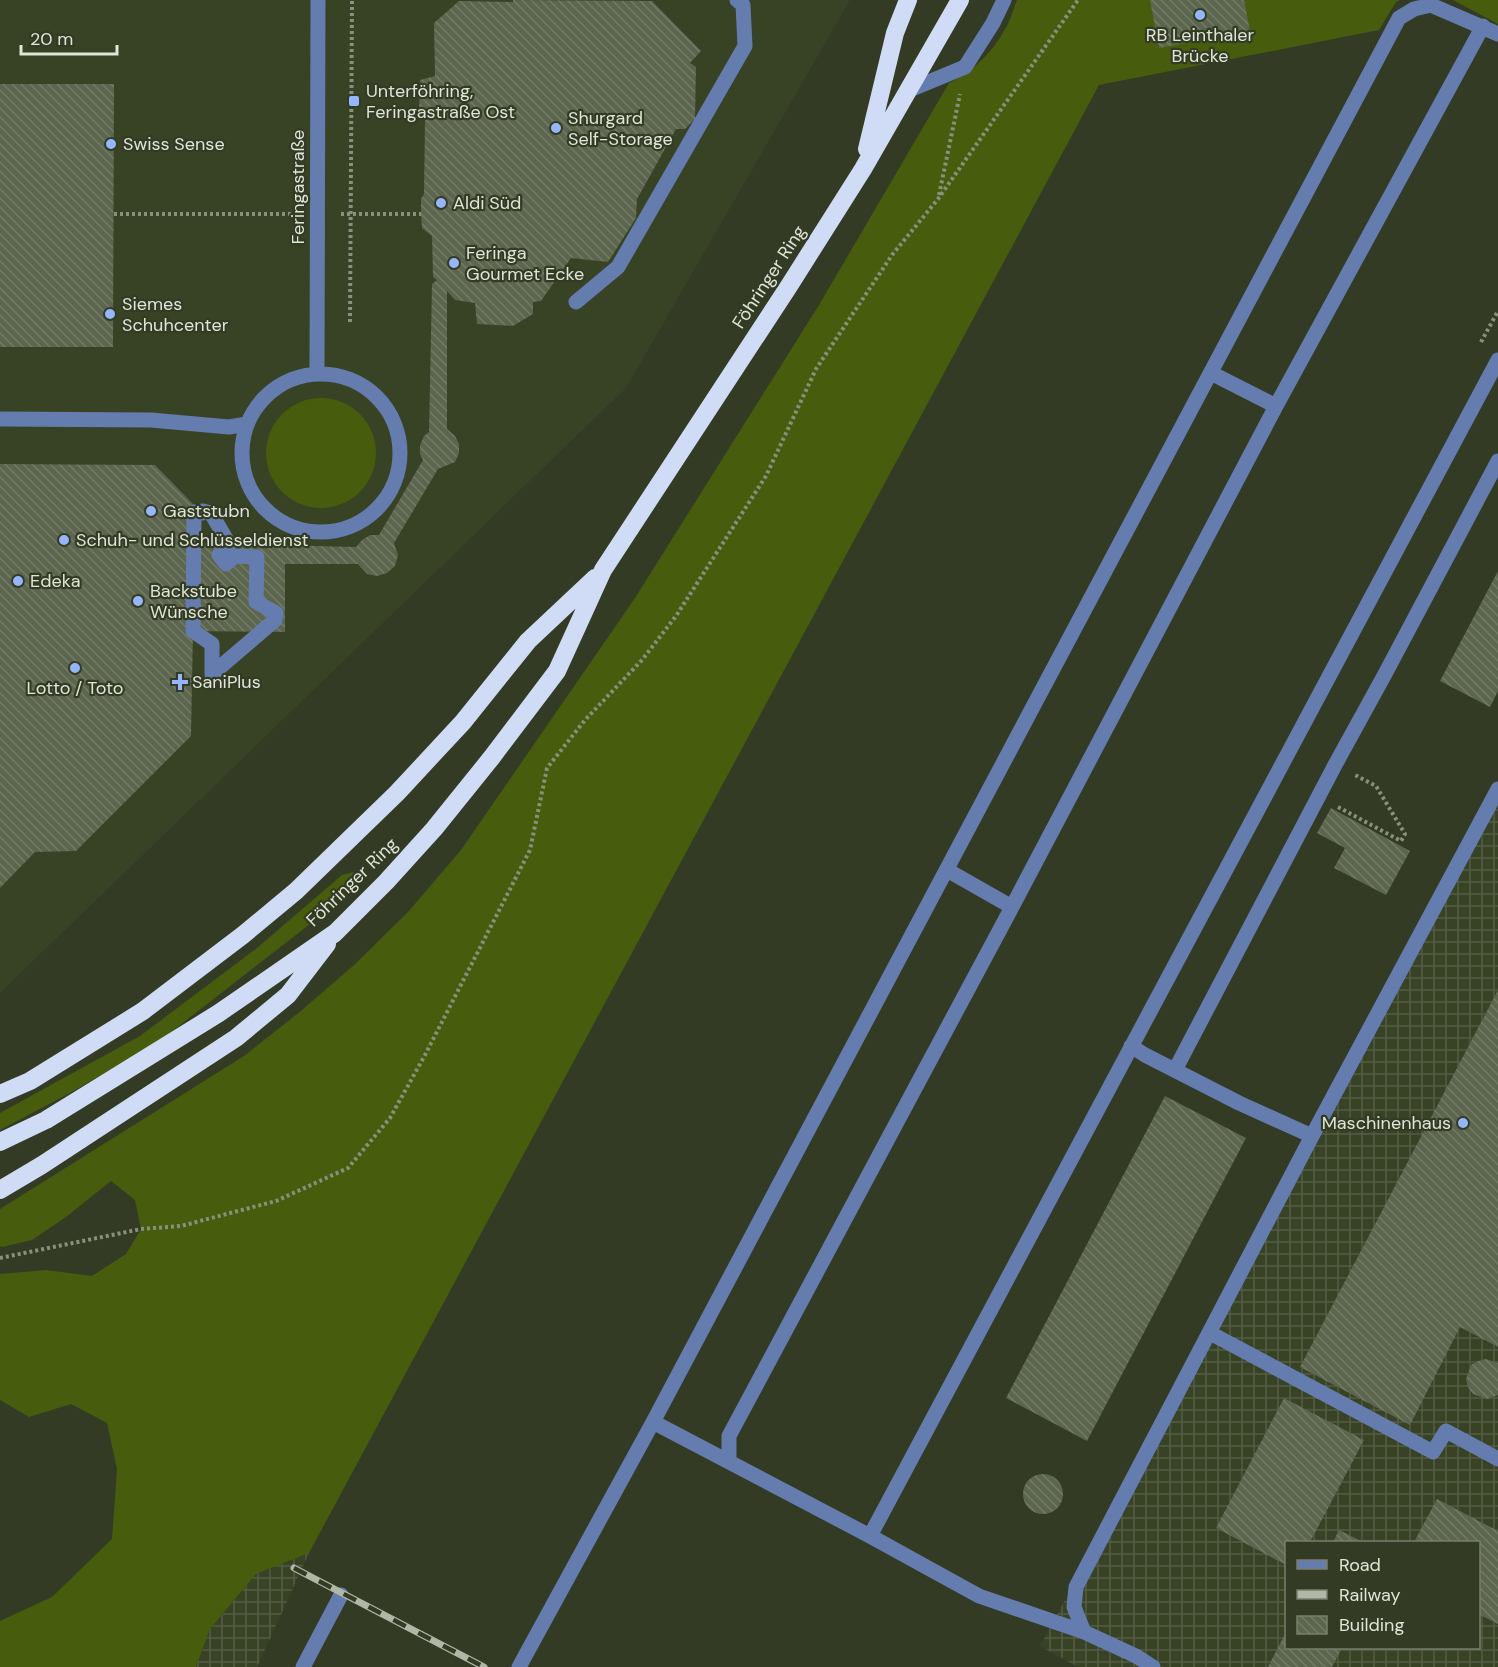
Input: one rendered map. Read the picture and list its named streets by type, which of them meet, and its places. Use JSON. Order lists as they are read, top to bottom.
{
  "streets": {
    "highway": ["Föhringer Ring"],
    "street": ["Feringastraße"]
  },
  "places": {
    "other": [
      "RB Leinthaler Brücke",
      "Shurgard Self-Storage",
      "Swiss Sense",
      "Aldi Süd",
      "Feringa Gourmet Ecke",
      "Siemes Schuhcenter",
      "Gaststubn",
      "Schuh- und Schlüsseldienst",
      "Edeka",
      "Backstube Wünsche",
      "Lotto / Toto",
      "Maschinenhaus"
    ],
    "transit": ["Unterföhring, Feringastraße Ost"],
    "health": ["SaniPlus"]
  },
  "legend": ["Road", "Railway", "Building"],
  "scale_bar": "20 m"
}
